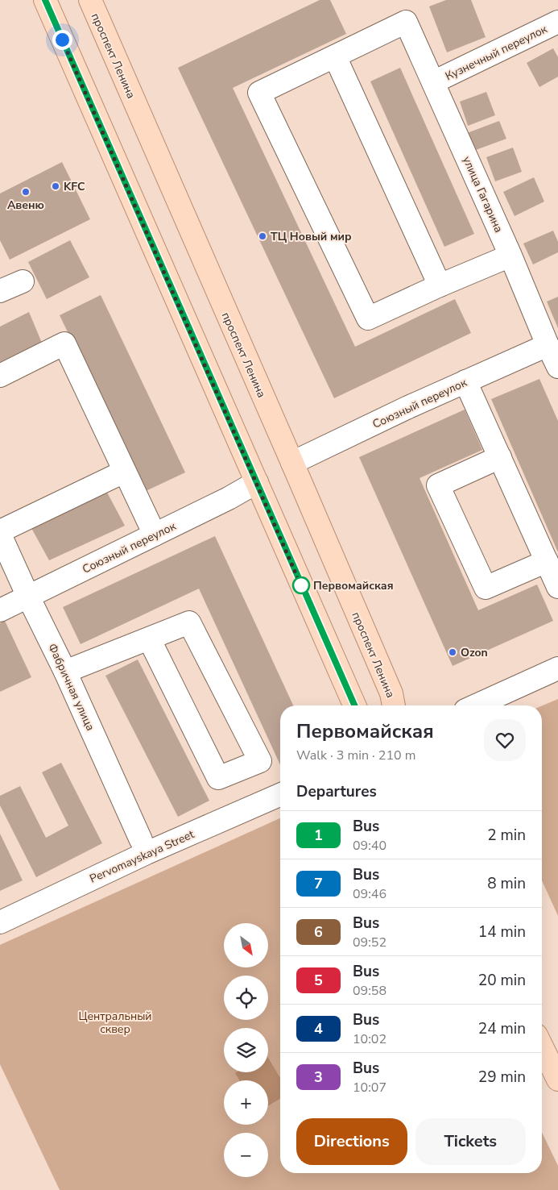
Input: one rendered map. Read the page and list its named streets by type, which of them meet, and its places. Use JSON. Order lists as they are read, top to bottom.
{
  "streets": {
    "main road": ["проспект Ленина"],
    "street": [
      "Кузнечный переулок",
      "улица Гагарина",
      "Союзный переулок",
      "Фабричная улица",
      "Pervomayskaya Street"
    ]
  },
  "crossings": [
    ["Кузнечный переулок", "улица Гагарина"],
    ["проспект Ленина", "Союзный переулок"],
    ["улица Гагарина", "Союзный переулок"],
    ["Союзный переулок", "Фабричная улица"]
  ],
  "parks": ["Центральный сквер"],
  "places": [
    "KFC",
    "Авеню",
    "ТЦ Новый мир",
    "Первомайская",
    "Ozon"
  ],
  "lines": ["bus line 1"],
  "north": "bottom right",
  "page": {
    "heading": [
      ["Первомайская", "Walk · 3 min · 210 m"],
      "Departures"
    ],
    "list": [
      {
        "mark": "1",
        "name": "Bus",
        "note": "09:40",
        "value": "2 min"
      },
      {
        "mark": "7",
        "name": "Bus",
        "note": "09:46",
        "value": "8 min"
      },
      {
        "mark": "6",
        "name": "Bus",
        "note": "09:52",
        "value": "14 min"
      },
      {
        "mark": "5",
        "name": "Bus",
        "note": "09:58",
        "value": "20 min"
      },
      {
        "mark": "4",
        "name": "Bus",
        "note": "10:02",
        "value": "24 min"
      },
      {
        "mark": "3",
        "name": "Bus",
        "note": "10:07",
        "value": "29 min"
      }
    ],
    "map_buttons": ["+", "−"],
    "buttons": ["Directions", "Tickets"]
  }
}
